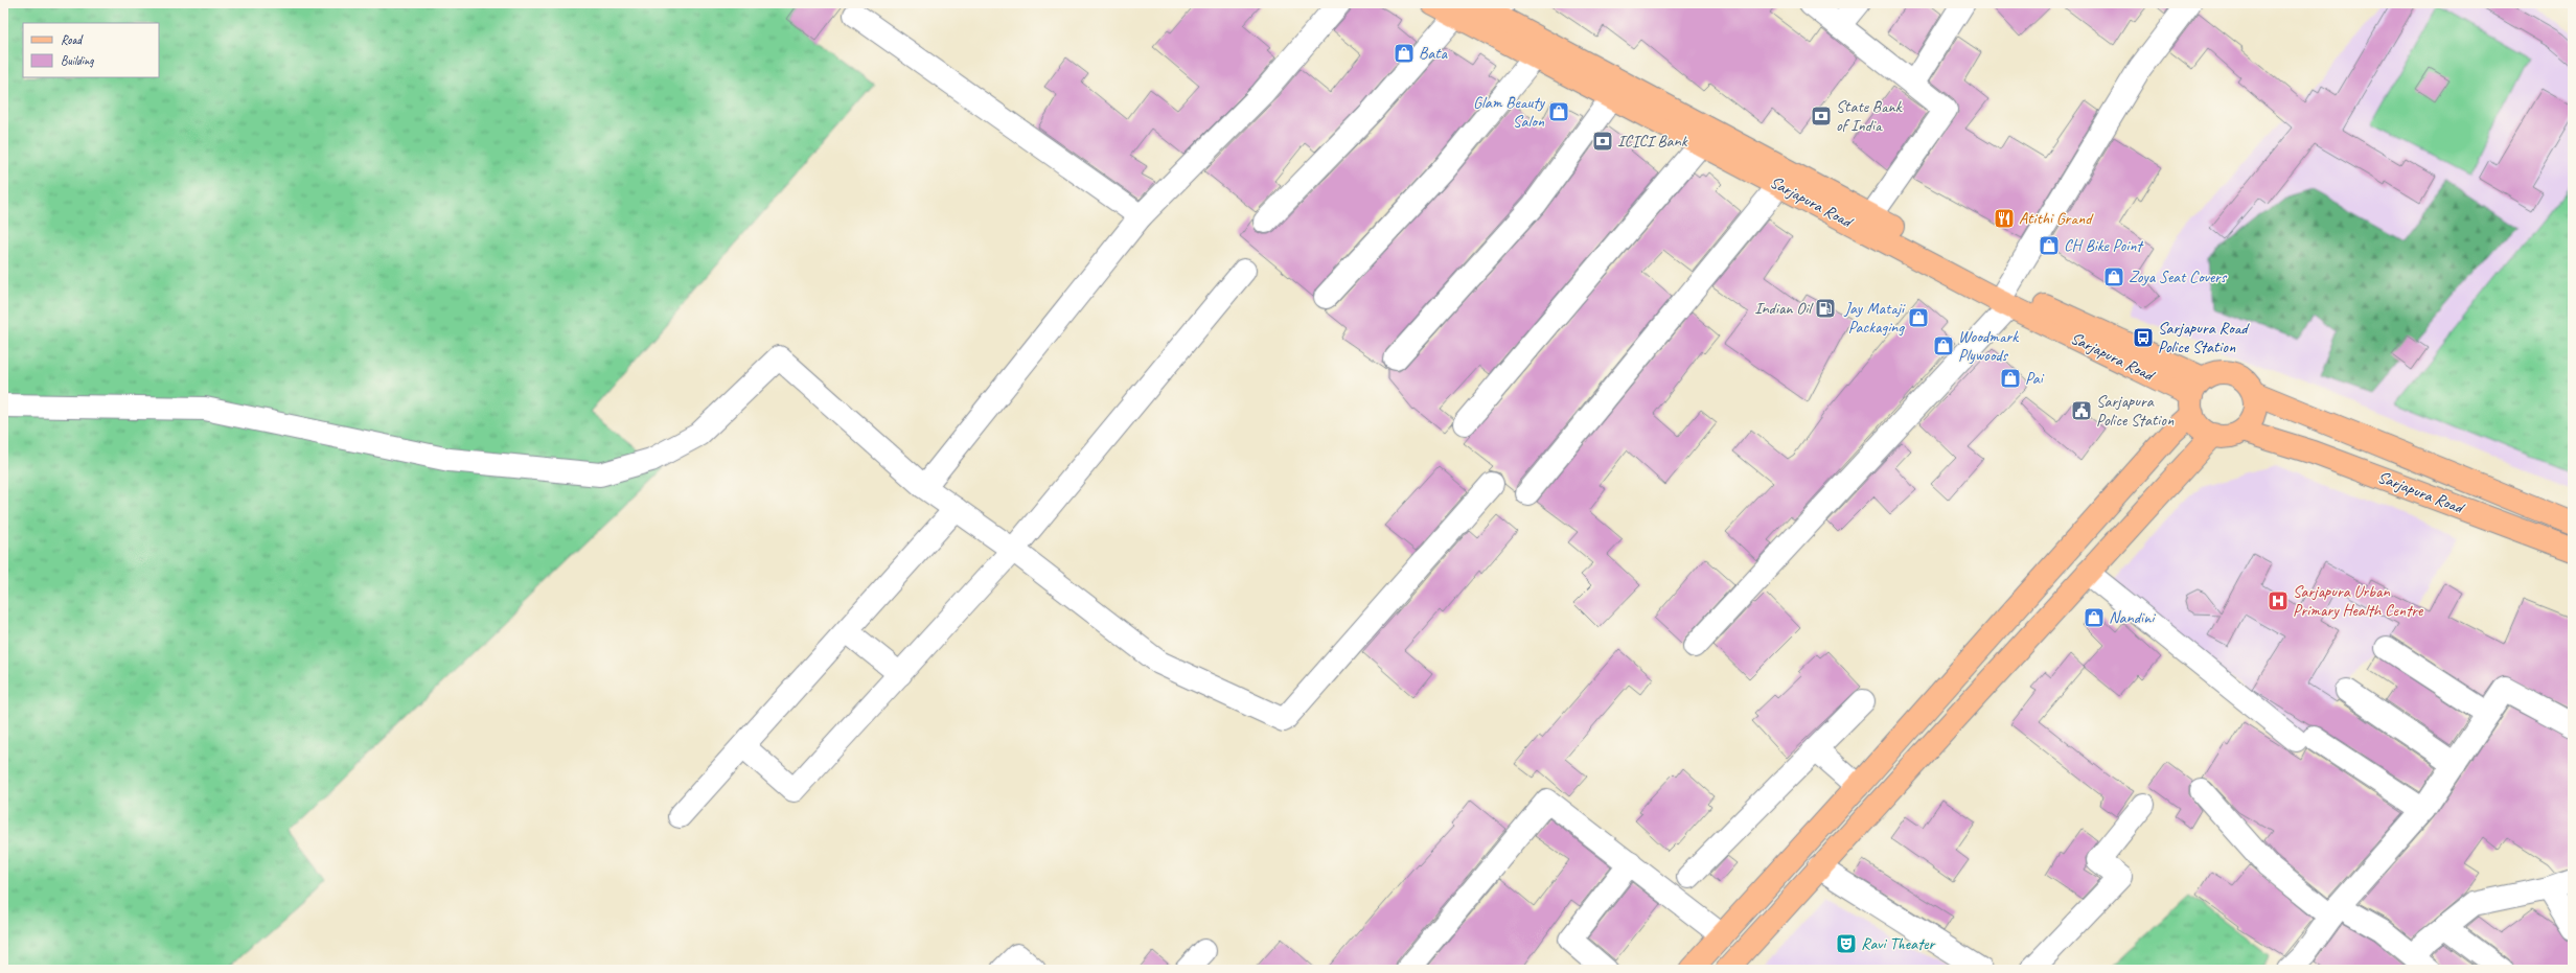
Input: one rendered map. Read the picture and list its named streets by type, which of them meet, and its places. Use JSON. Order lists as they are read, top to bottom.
{
  "streets": {
    "main road": ["Sarjapura Road"]
  },
  "places": {
    "shop": [
      "Bata",
      "Glam Beauty Salon",
      "CH Bike Point",
      "Zoya Seat Covers",
      "Jay Mataji Packaging",
      "Woodmark Plywoods",
      "Pai",
      "Nandini"
    ],
    "bank": ["State Bank of India", "ICICI Bank"],
    "restaurant": ["Atithi Grand"],
    "fuel station": ["Indian Oil"],
    "bus stop": ["Sarjapura Road Police Station"],
    "public building": ["Sarjapura Police Station"],
    "hospital": ["Sarjapura Urban Primary Health Centre"],
    "theatre": ["Ravi Theater"]
  },
  "legend": ["Road", "Building"]
}
